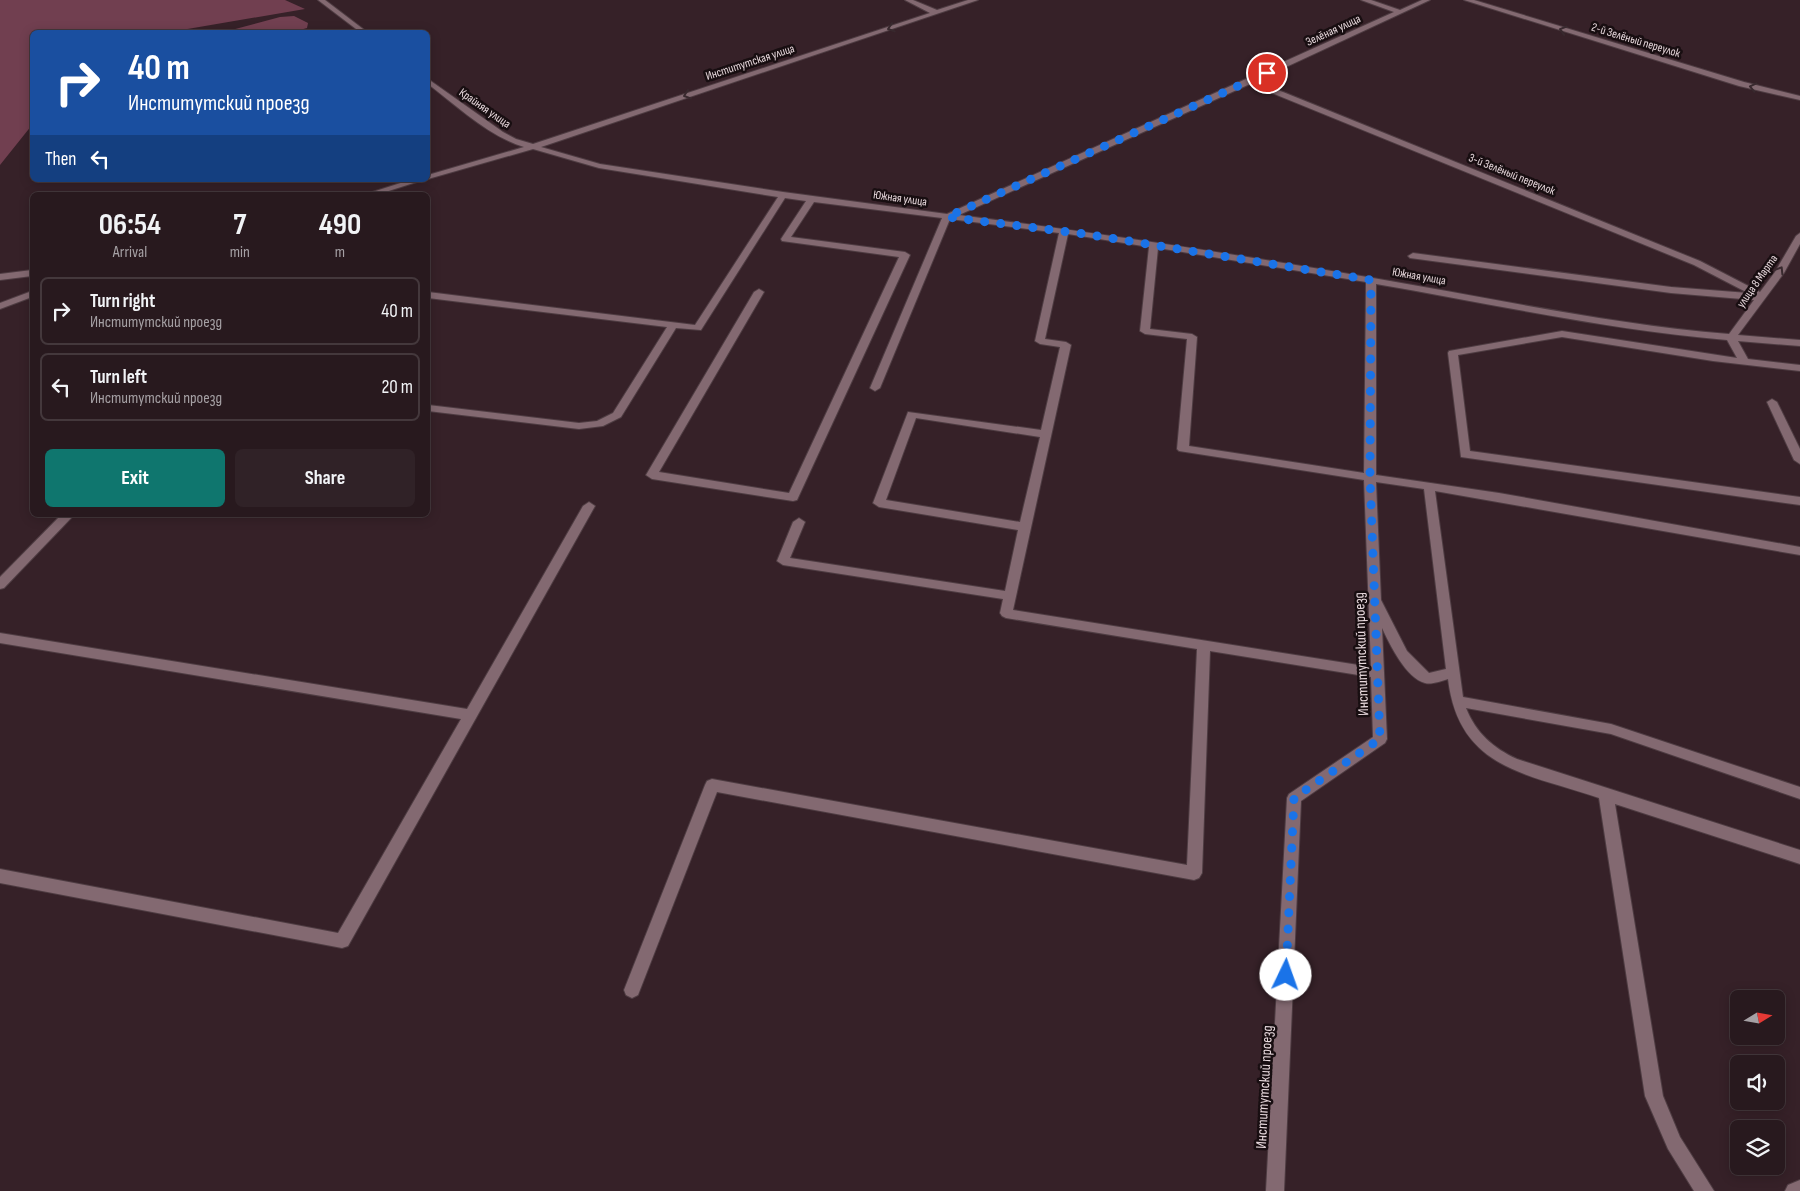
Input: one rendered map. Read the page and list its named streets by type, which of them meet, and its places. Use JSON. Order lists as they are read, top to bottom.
{
  "streets": {
    "street": [
      "Зелёная улица",
      "2-й Зелёный переулок",
      "Институтская улица",
      "Крайняя улица",
      "3-й Зелёный переулок",
      "Южная улица",
      "улица 8 Марта",
      "Институтский проезд"
    ]
  },
  "crossings": [
    ["Зелёная улица", "3-й Зелёный переулок"],
    ["Зелёная улица", "Южная улица"],
    ["Институтская улица", "Крайняя улица"],
    ["Институтская улица", "Южная улица"],
    ["Крайняя улица", "Южная улица"],
    ["3-й Зелёный переулок", "улица 8 Марта"],
    ["Южная улица", "улица 8 Марта"],
    ["Южная улица", "Институтский проезд"]
  ],
  "one_way": ["2-й Зелёный переулок", "Институтская улица", "улица 8 Марта"],
  "north": "right",
  "page": {
    "turn": ["40 m", "Институтский проезд"],
    "then": "Then",
    "eta": [
      "06:54",
      "Arrival",
      "7",
      "min",
      "490",
      "m"
    ],
    "list": [
      {
        "name": "Turn right",
        "note": "Институтский проезд",
        "value": "40 m"
      },
      {
        "name": "Turn left",
        "note": "Институтский проезд",
        "value": "20 m"
      }
    ],
    "buttons": ["Exit", "Share"]
  }
}
